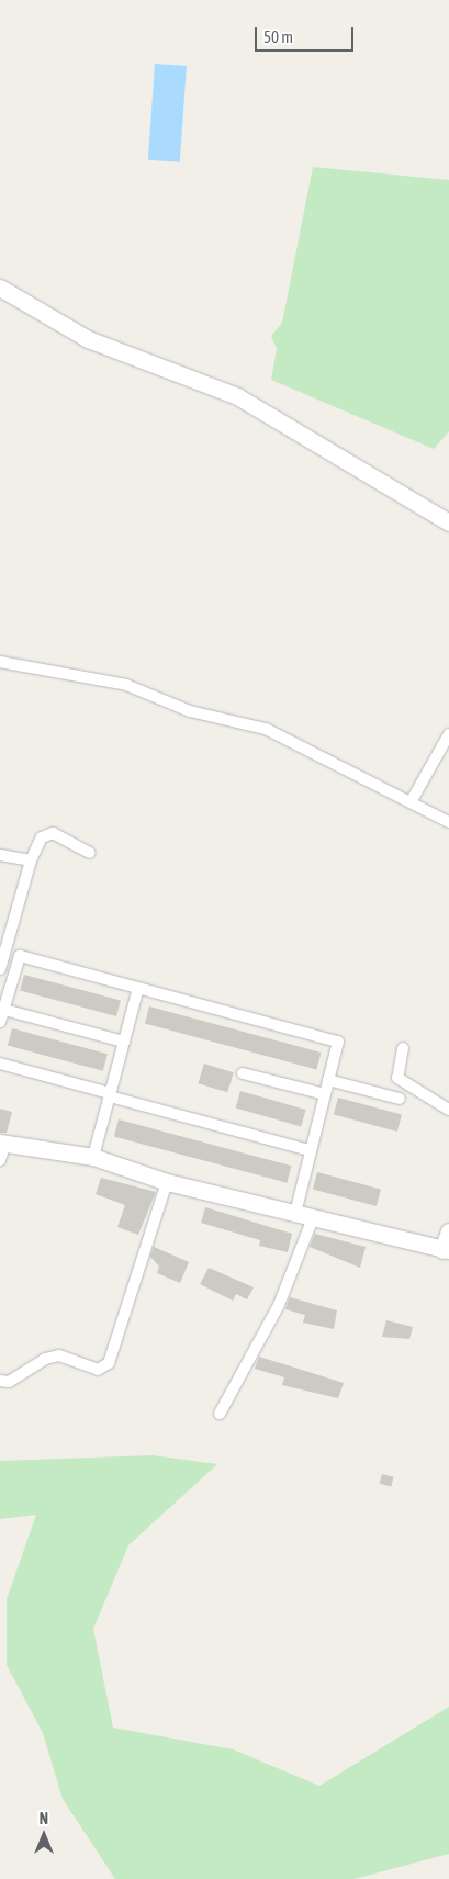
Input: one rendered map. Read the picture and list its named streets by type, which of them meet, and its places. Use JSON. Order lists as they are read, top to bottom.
{
  "scale_bar": "50 m",
  "north": "top"
}
